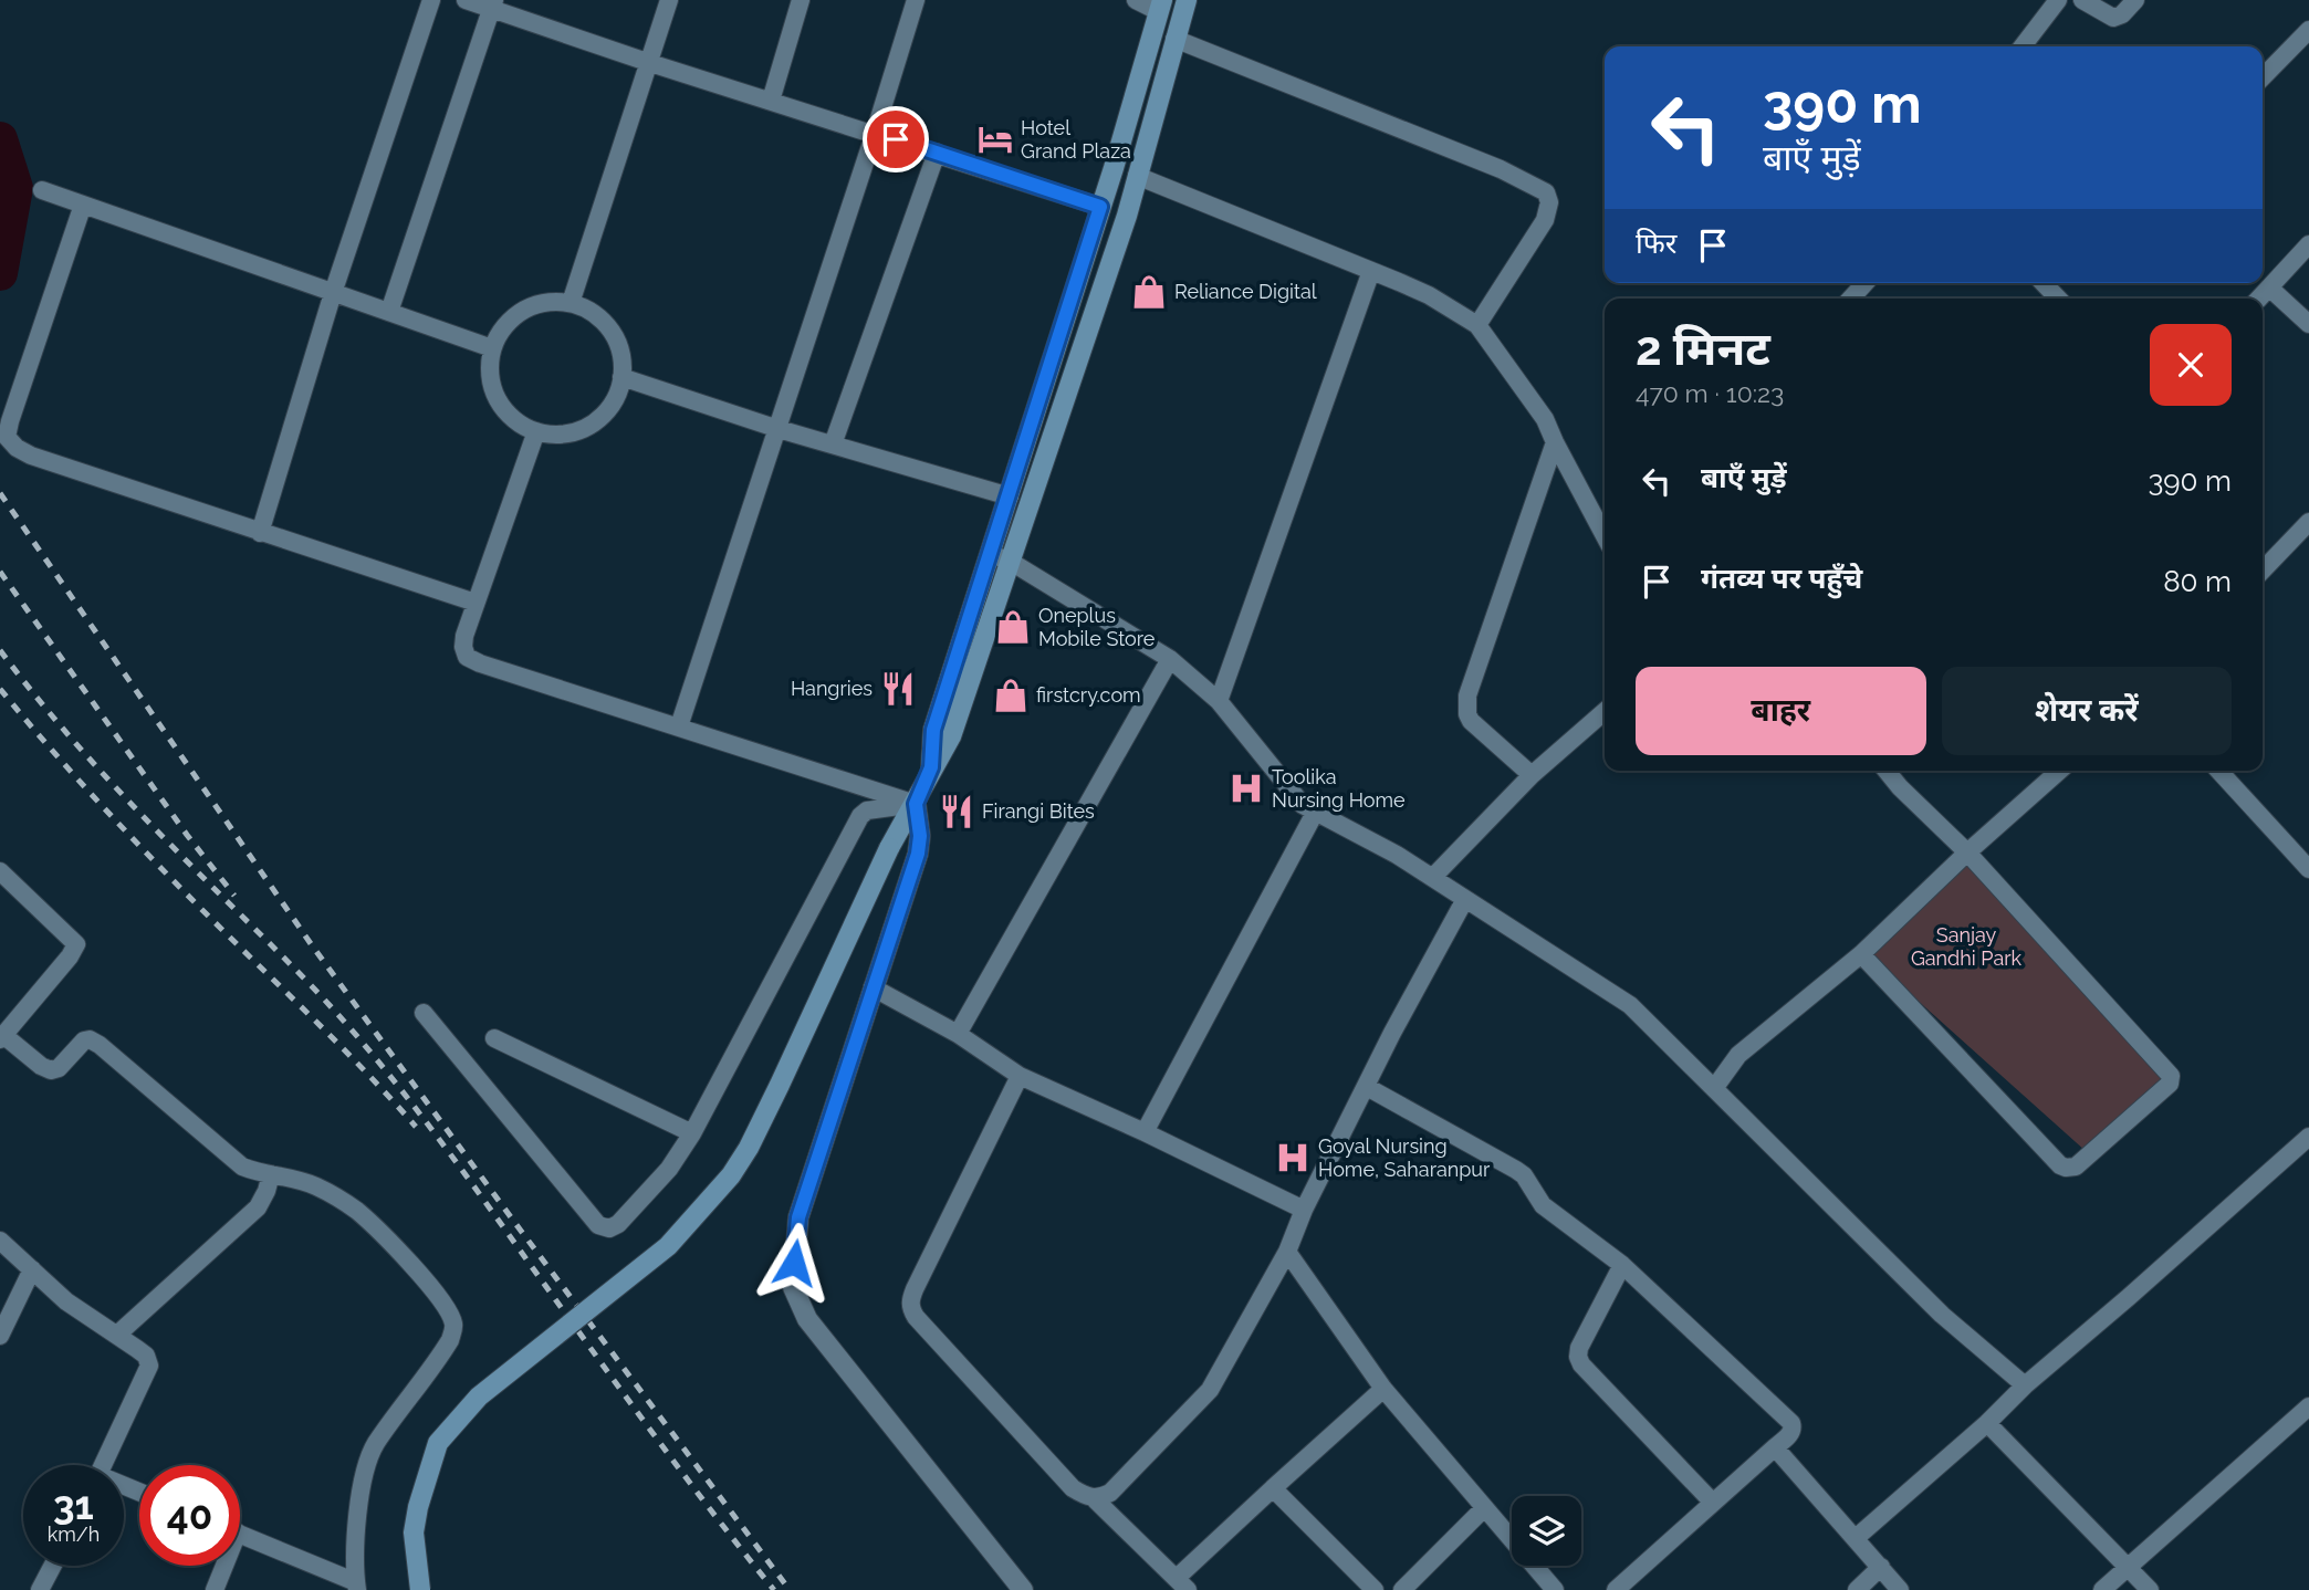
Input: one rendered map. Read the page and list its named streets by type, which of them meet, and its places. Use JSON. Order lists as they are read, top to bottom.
{
  "parks": ["Sanjay Gandhi Park"],
  "places": {
    "hotel": ["Hotel Grand Plaza"],
    "shop": ["Reliance Digital", "Oneplus Mobile Store", "firstcry.com"],
    "restaurant": ["Hangries", "Firangi Bites"],
    "hospital": ["Toolika Nursing Home", "Goyal Nursing Home, Saharanpur"]
  },
  "page": {
    "turn": ["390 m", "बाएँ मुड़ें"],
    "then": "फिर",
    "heading": ["2 मिनट", "470 m · 10:23"],
    "list": [
      {
        "name": "बाएँ मुड़ें",
        "value": "390 m"
      },
      {
        "name": "गंतव्य पर पहुँचे",
        "value": "80 m"
      }
    ],
    "buttons": ["बाहर", "शेयर करें"],
    "speed": "31 km/h",
    "limit": "40"
  }
}
